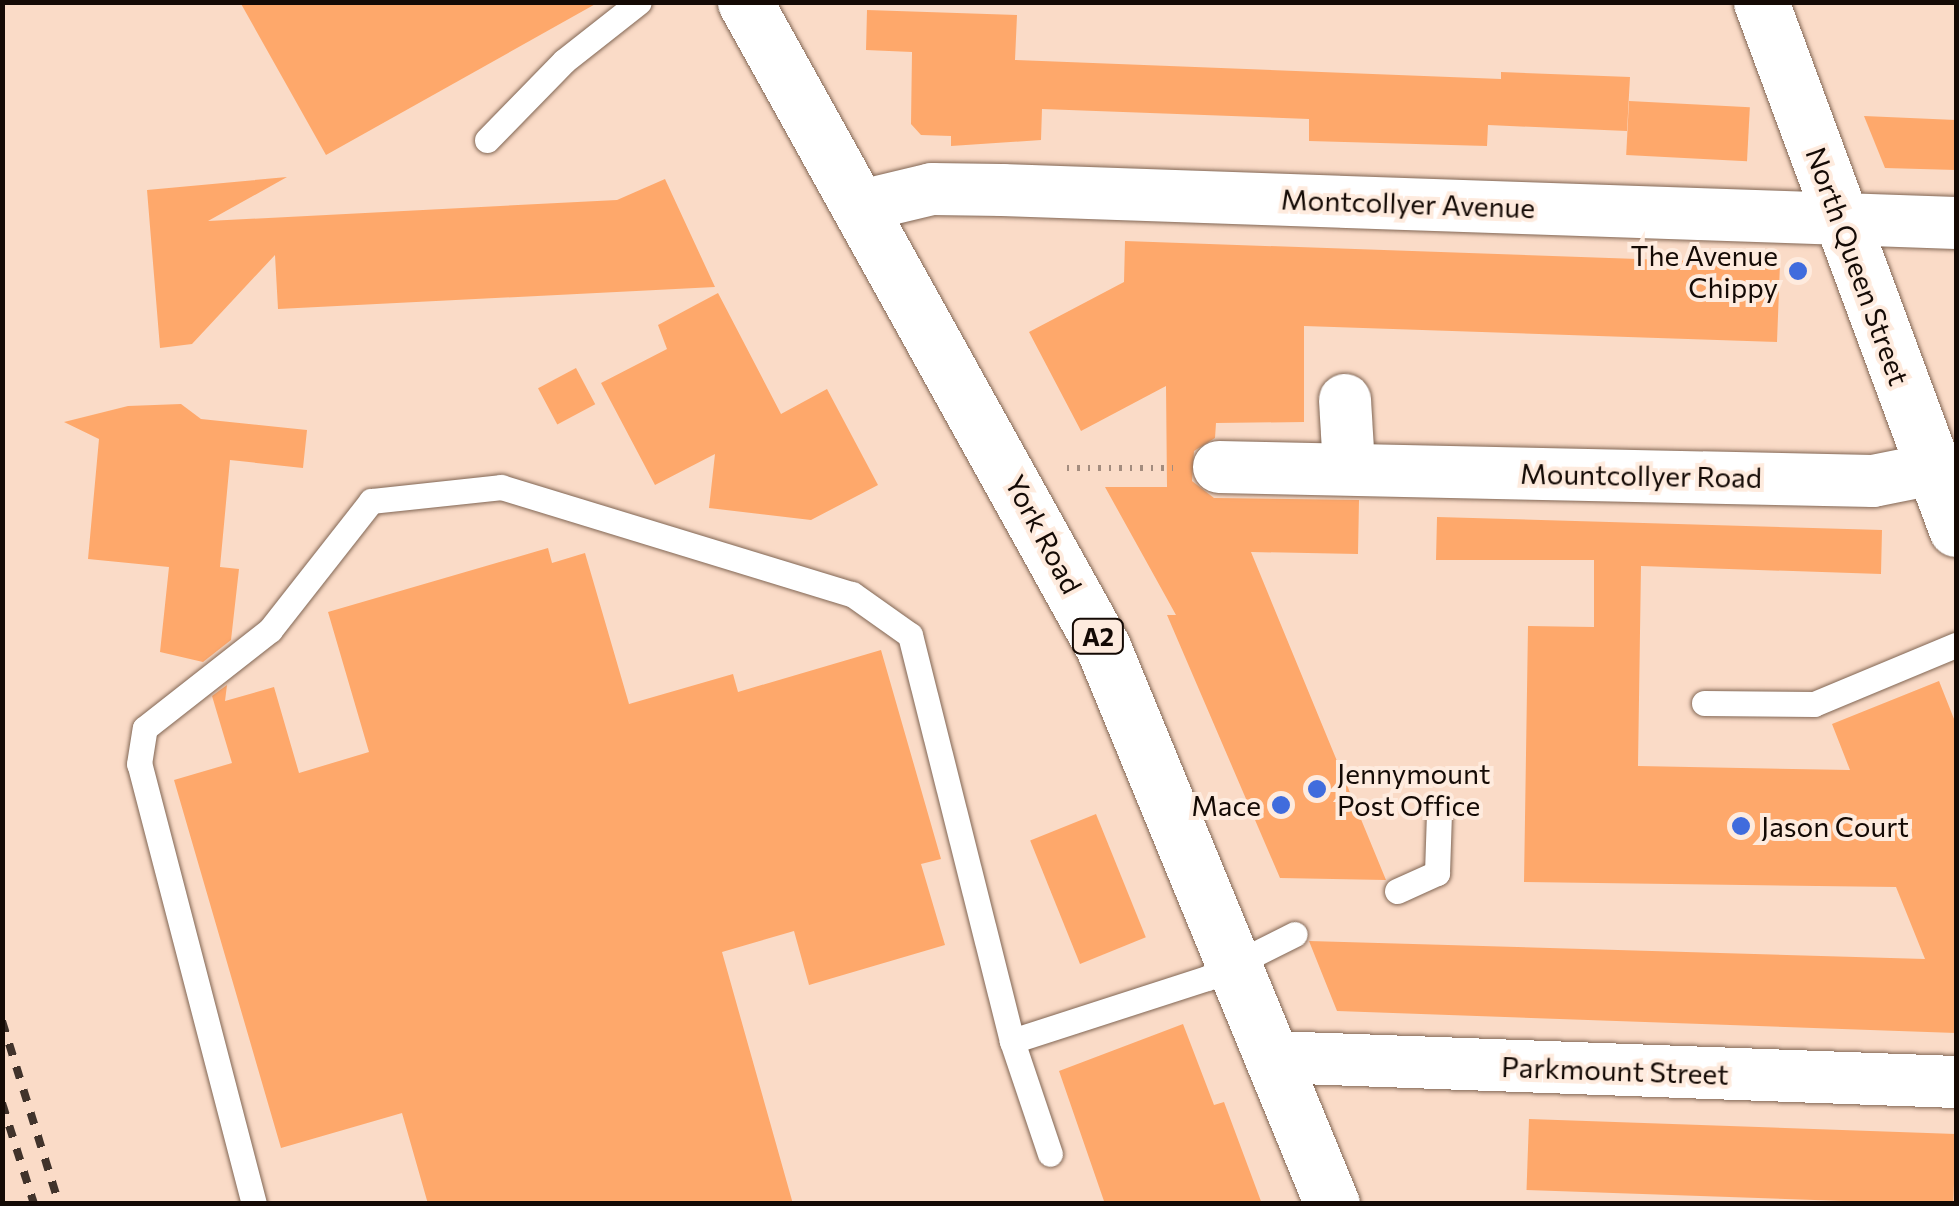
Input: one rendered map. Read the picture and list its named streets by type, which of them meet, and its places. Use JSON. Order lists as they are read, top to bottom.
{
  "streets": {
    "main road": ["North Queen Street", "York Road", "A2"],
    "street": ["Montcollyer Avenue", "Mountcollyer Road", "Parkmount Street"]
  },
  "crossings": [
    ["Montcollyer Avenue", "North Queen Street"],
    ["Montcollyer Avenue", "York Road"],
    ["North Queen Street", "Mountcollyer Road"],
    ["York Road", "Parkmount Street"]
  ],
  "places": [
    "The Avenue Chippy",
    "Jennymount Post Office",
    "Mace",
    "Jason Court"
  ]
}
